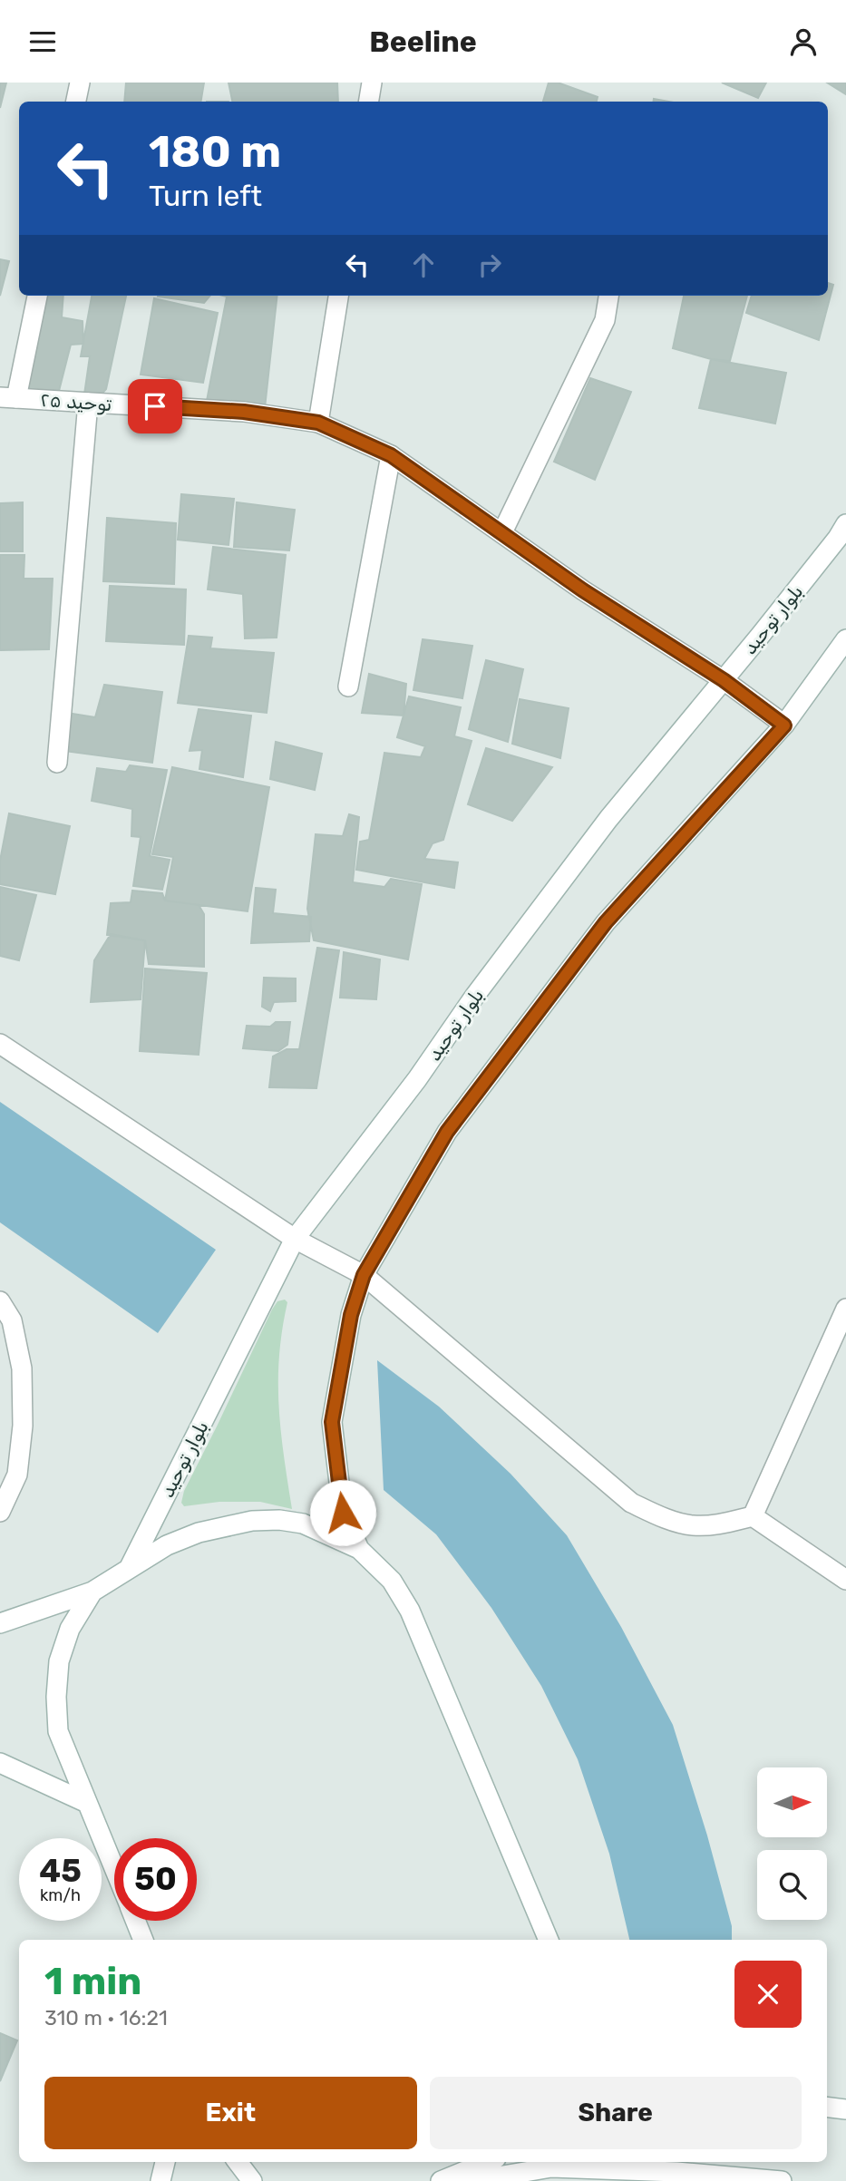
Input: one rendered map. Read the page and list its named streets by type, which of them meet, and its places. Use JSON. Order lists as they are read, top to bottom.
{
  "streets": {
    "main road": ["توحید ۲۵", "بلوار توحید"]
  },
  "crossings": [
    ["توحید ۲۵", "بلوار توحید"]
  ],
  "north": "right",
  "page": {
    "header": "Beeline",
    "turn": ["180 m", "Turn left"],
    "speed": "45 km/h",
    "limit": "50",
    "heading": ["1 min", "310 m · 16:21"],
    "buttons": ["Exit", "Share"]
  }
}
